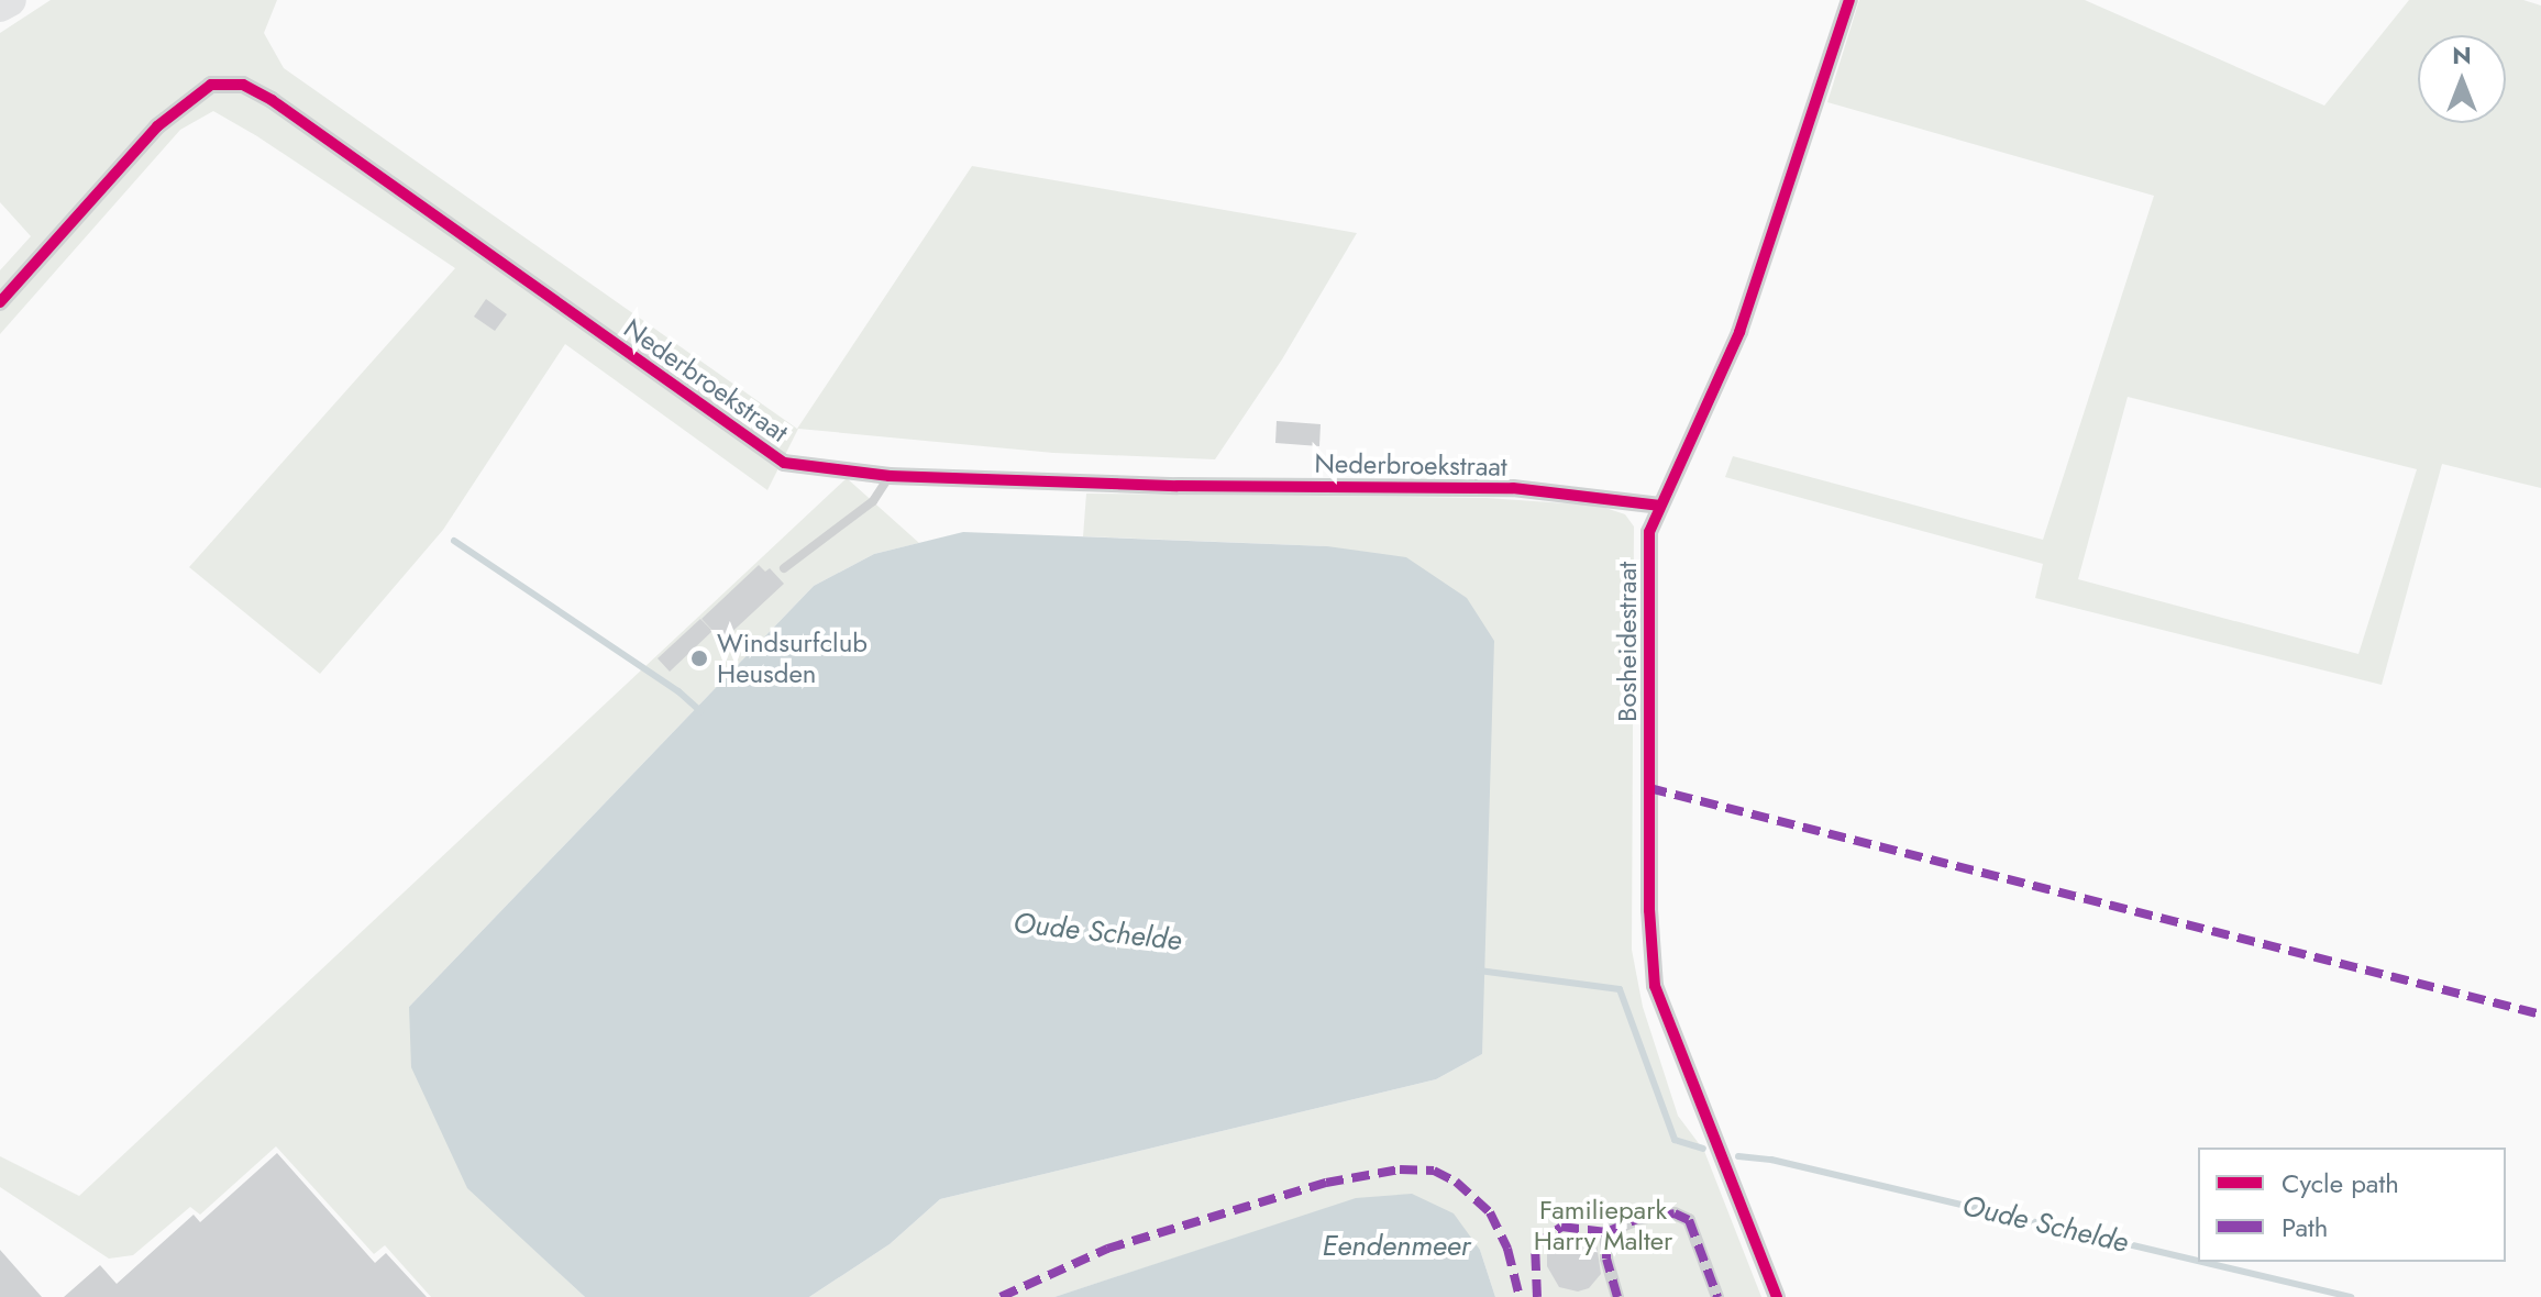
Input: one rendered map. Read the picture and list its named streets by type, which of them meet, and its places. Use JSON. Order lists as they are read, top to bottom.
{
  "streets": {
    "street": ["Nederbroekstraat", "Bosheidestraat"]
  },
  "crossings": [
    ["Nederbroekstraat", "Bosheidestraat"]
  ],
  "water": ["Oude Schelde", "Eendenmeer"],
  "parks": ["Familiepark Harry Malter"],
  "places": ["Windsurfclub Heusden"],
  "legend": ["Cycle path", "Path"],
  "north": "top"
}
